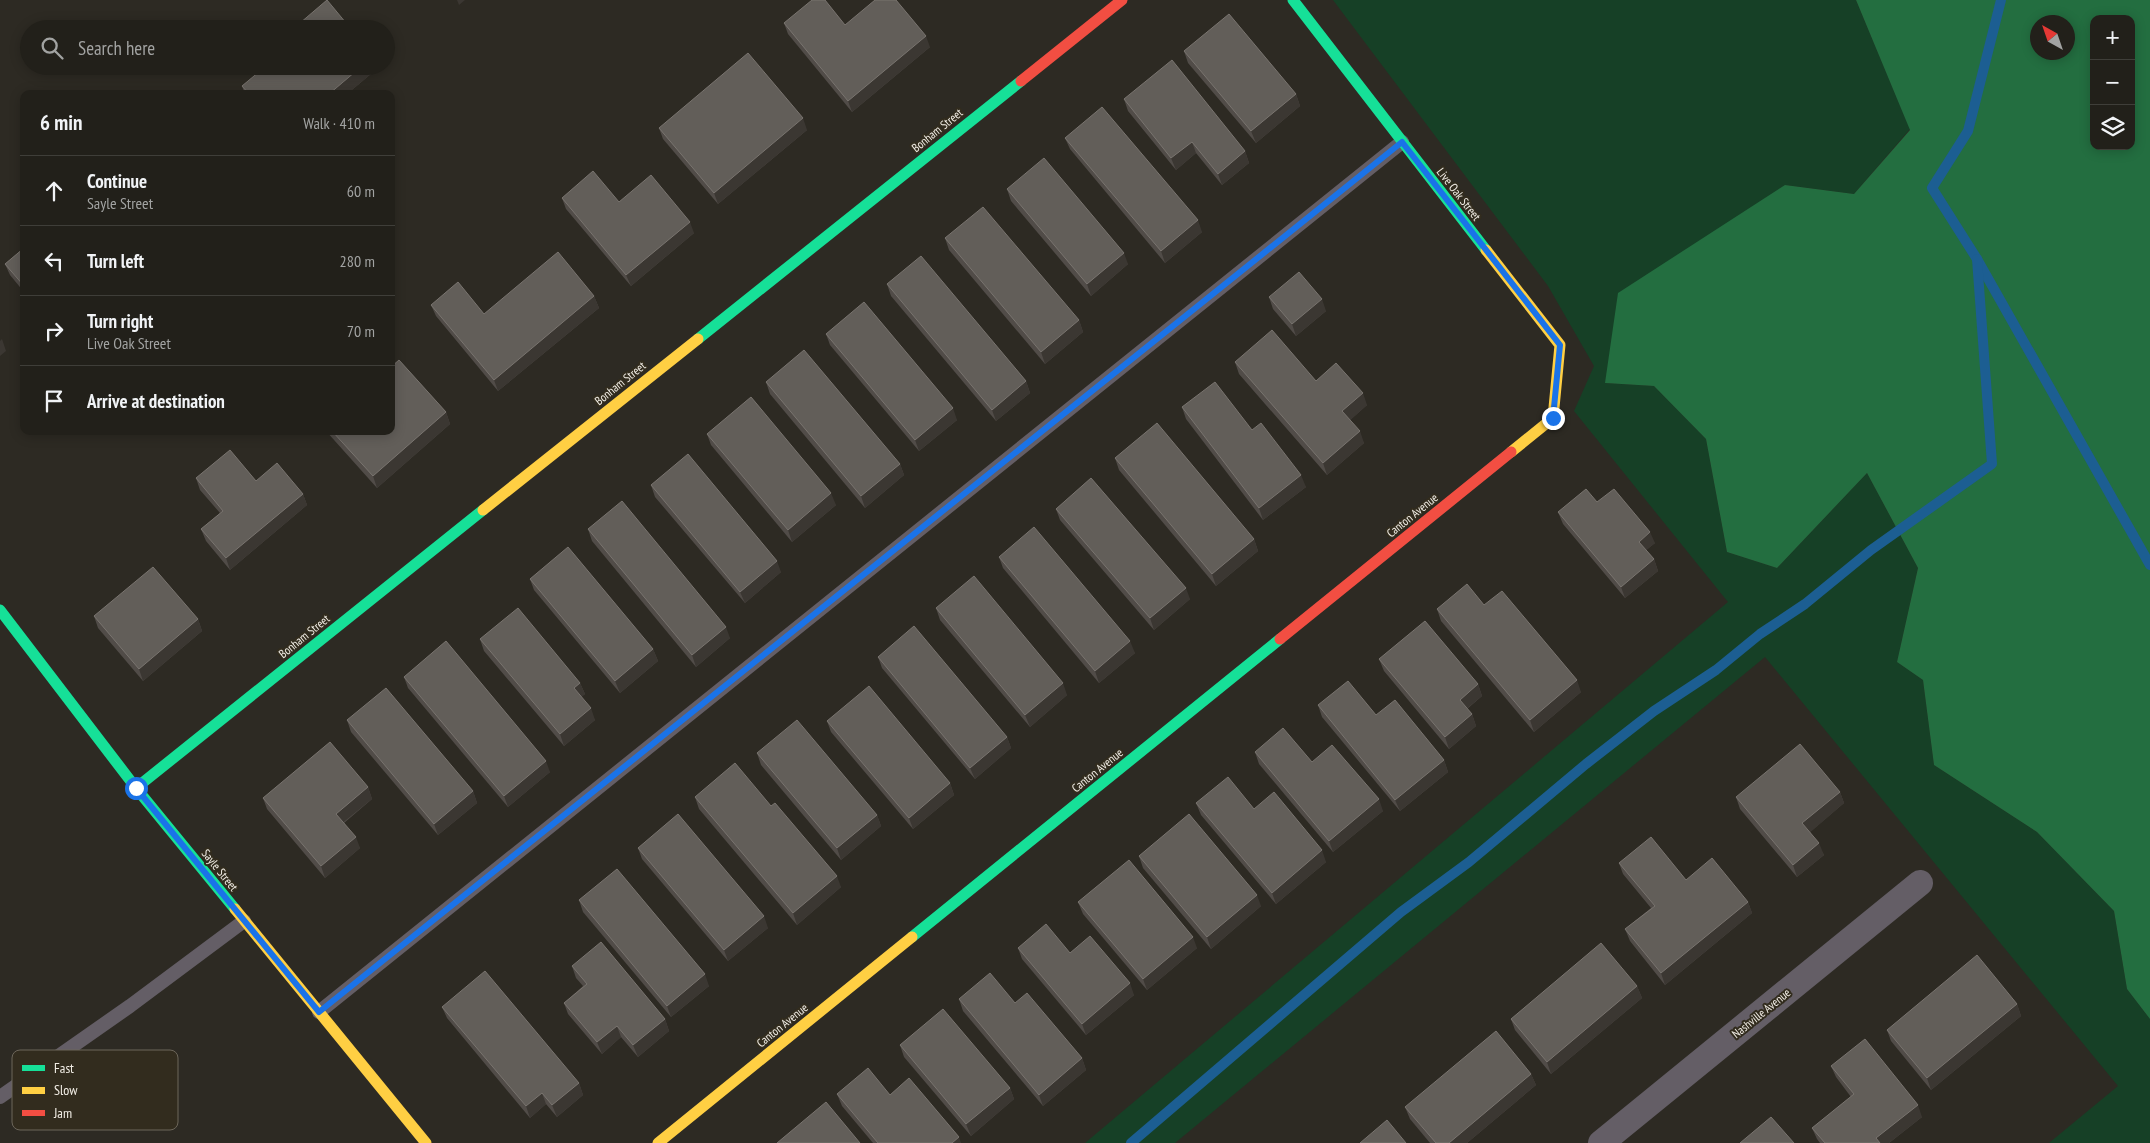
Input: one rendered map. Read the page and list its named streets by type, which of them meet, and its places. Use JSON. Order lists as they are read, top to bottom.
{
  "streets": {
    "street": [
      "Bonham Street",
      "Live Oak Street",
      "Canton Avenue",
      "Sayle Street",
      "Nashville Avenue"
    ]
  },
  "crossings": [
    ["Bonham Street", "Sayle Street"],
    ["Live Oak Street", "Canton Avenue"]
  ],
  "legend": ["Fast", "Slow", "Jam"],
  "north": "top left",
  "page": {
    "map_buttons": ["+", "−"],
    "search": "Search here",
    "heading": ["6 min", "Walk · 410 m"],
    "list": [
      ["Continue", "Sayle Street", "60 m"],
      ["Turn left", "280 m"],
      ["Turn right", "Live Oak Street", "70 m"],
      "Arrive at destination"
    ]
  }
}
